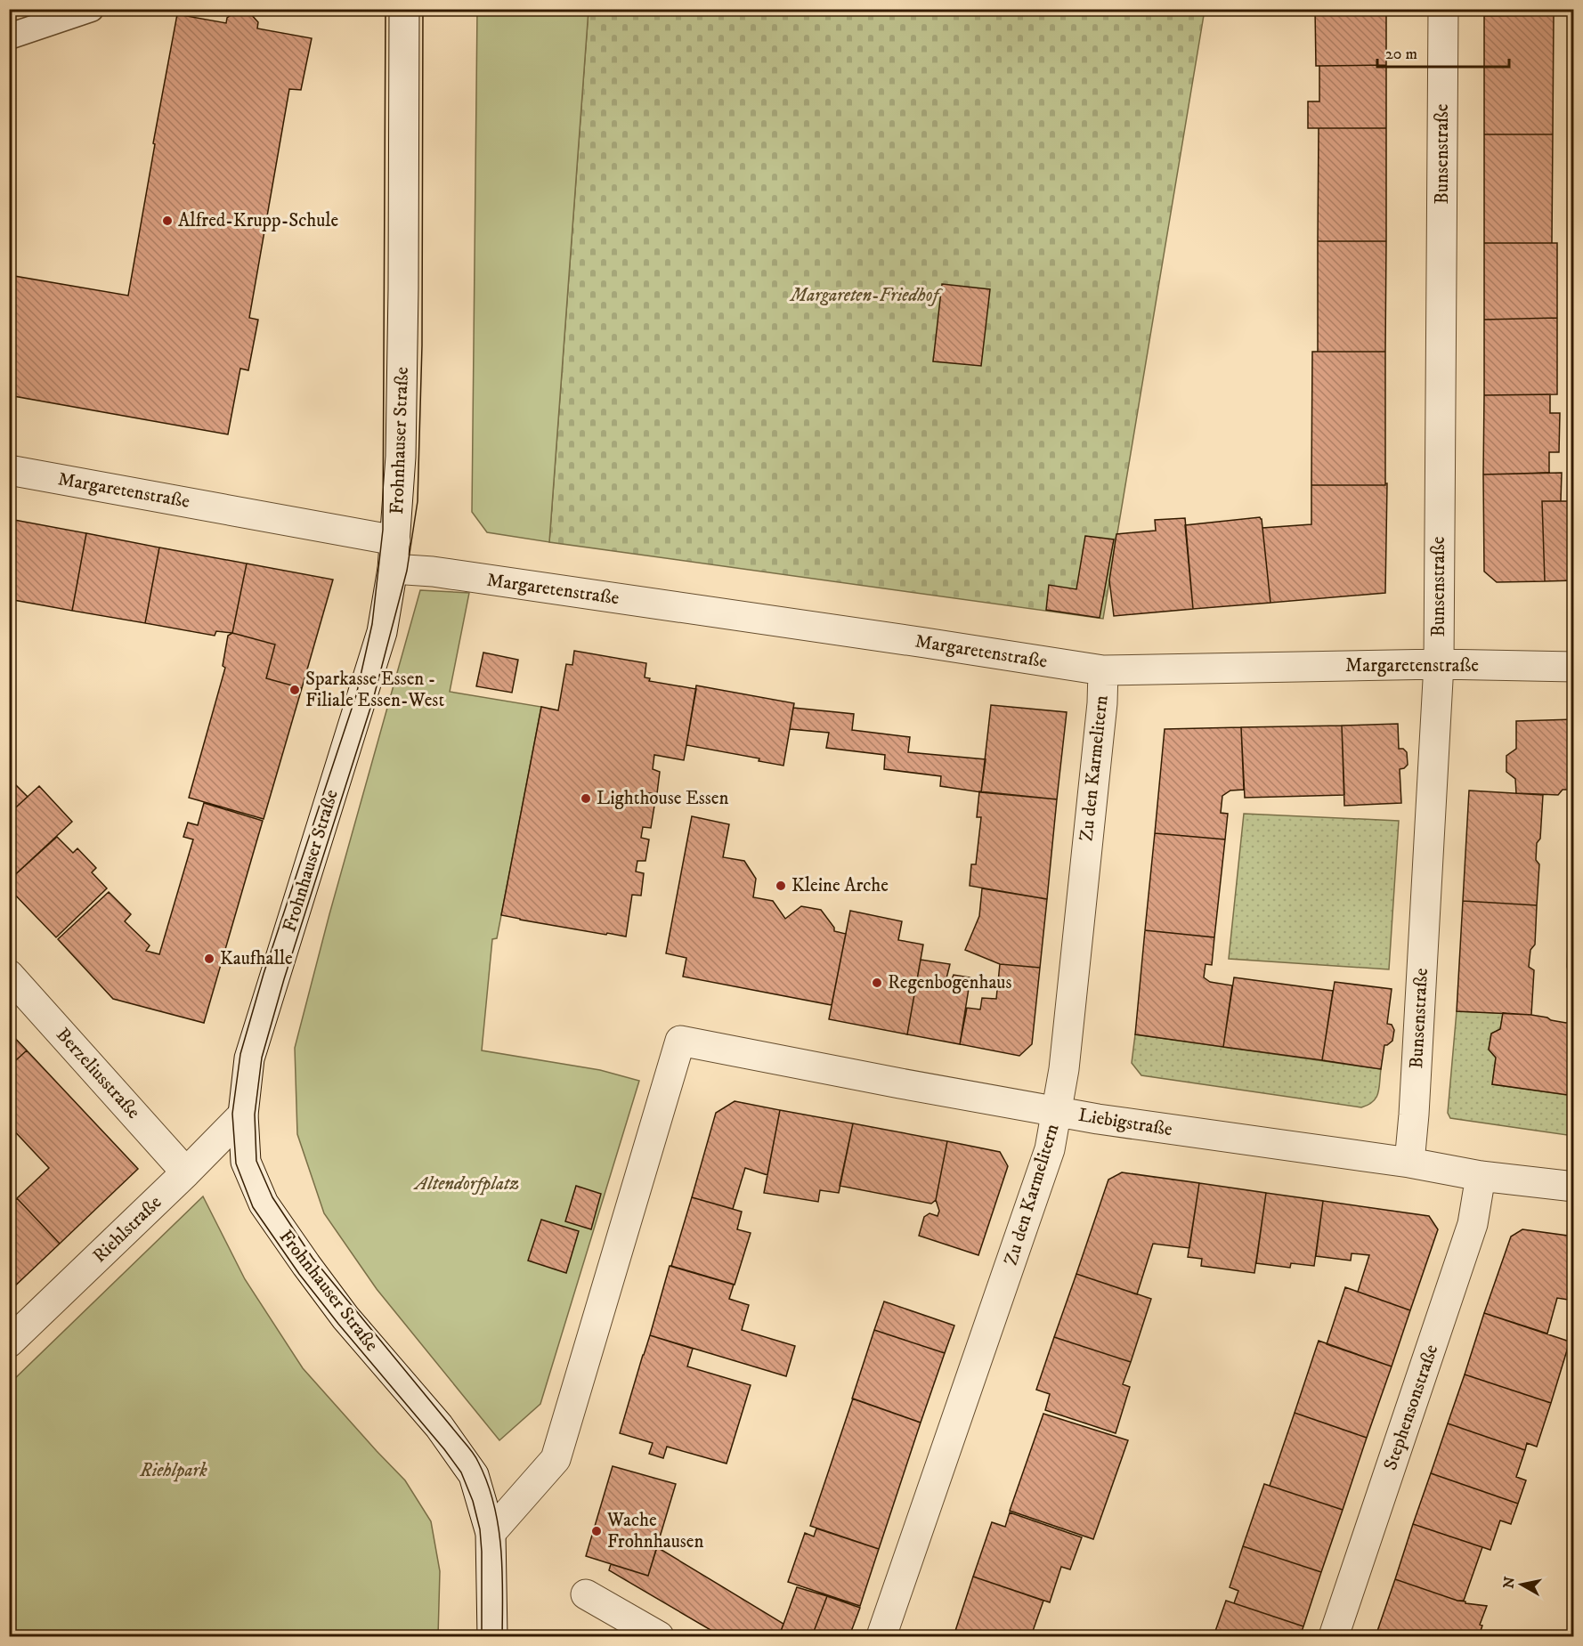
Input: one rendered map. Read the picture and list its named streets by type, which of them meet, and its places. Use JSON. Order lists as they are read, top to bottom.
{
  "streets": {
    "street": [
      "Bunsenstraße",
      "Frohnhauser Straße",
      "Margaretenstraße",
      "Zu den Karmelitern",
      "Berzeliusstraße",
      "Liebigstraße",
      "Riehlstraße",
      "Stephensonstraße"
    ]
  },
  "crossings": [
    ["Bunsenstraße", "Margaretenstraße"],
    ["Bunsenstraße", "Liebigstraße"],
    ["Frohnhauser Straße", "Margaretenstraße"],
    ["Frohnhauser Straße", "Liebigstraße"],
    ["Frohnhauser Straße", "Riehlstraße"],
    ["Margaretenstraße", "Zu den Karmelitern"],
    ["Zu den Karmelitern", "Liebigstraße"],
    ["Berzeliusstraße", "Riehlstraße"],
    ["Liebigstraße", "Stephensonstraße"]
  ],
  "parks": ["Margareten-Friedhof", "Altendorfplatz", "Riehlpark"],
  "places": [
    "Alfred-Krupp-Schule",
    "Sparkasse Essen - Filiale Essen-West",
    "Lighthouse Essen",
    "Kleine Arche",
    "Kaufhalle",
    "Regenbogenhaus",
    "Wache Frohnhausen"
  ],
  "scale_bar": "20 m",
  "north": "left"
}
